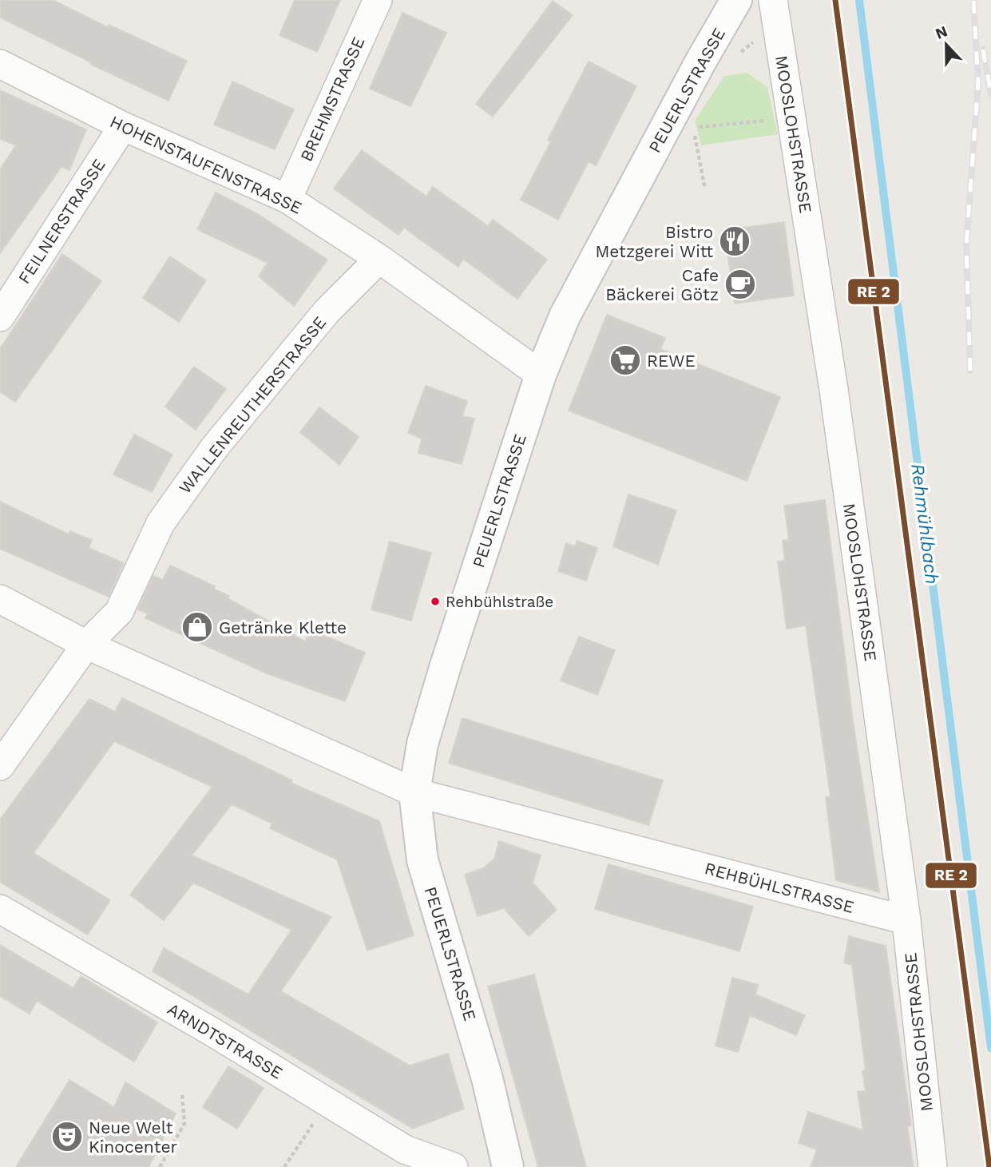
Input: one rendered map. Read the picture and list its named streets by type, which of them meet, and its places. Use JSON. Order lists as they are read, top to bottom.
{
  "streets": {
    "street": [
      "PEUERLSTRASSE",
      "BREHMSTRASSE",
      "MOOSLOHSTRASSE",
      "HOHENSTAUFENSTRASSE",
      "FEILNERSTRASSE",
      "WALLENREUTHERSTRASSE",
      "REHBÜHLSTRASSE",
      "ARNDTSTRASSE"
    ]
  },
  "crossings": [
    ["PEUERLSTRASSE", "HOHENSTAUFENSTRASSE"],
    ["PEUERLSTRASSE", "REHBÜHLSTRASSE"],
    ["BREHMSTRASSE", "HOHENSTAUFENSTRASSE"],
    ["MOOSLOHSTRASSE", "REHBÜHLSTRASSE"],
    ["HOHENSTAUFENSTRASSE", "FEILNERSTRASSE"],
    ["HOHENSTAUFENSTRASSE", "WALLENREUTHERSTRASSE"],
    ["WALLENREUTHERSTRASSE", "REHBÜHLSTRASSE"]
  ],
  "water": ["Rehmühlbach"],
  "places": {
    "restaurant": ["Bistro Metzgerei Witt"],
    "cafe": ["Cafe Bäckerei Götz"],
    "supermarket": ["REWE"],
    "other": ["Rehbühlstraße"],
    "shop": ["Getränke Klette"],
    "theatre": ["Neue Welt Kinocenter"]
  },
  "north": "top"
}
